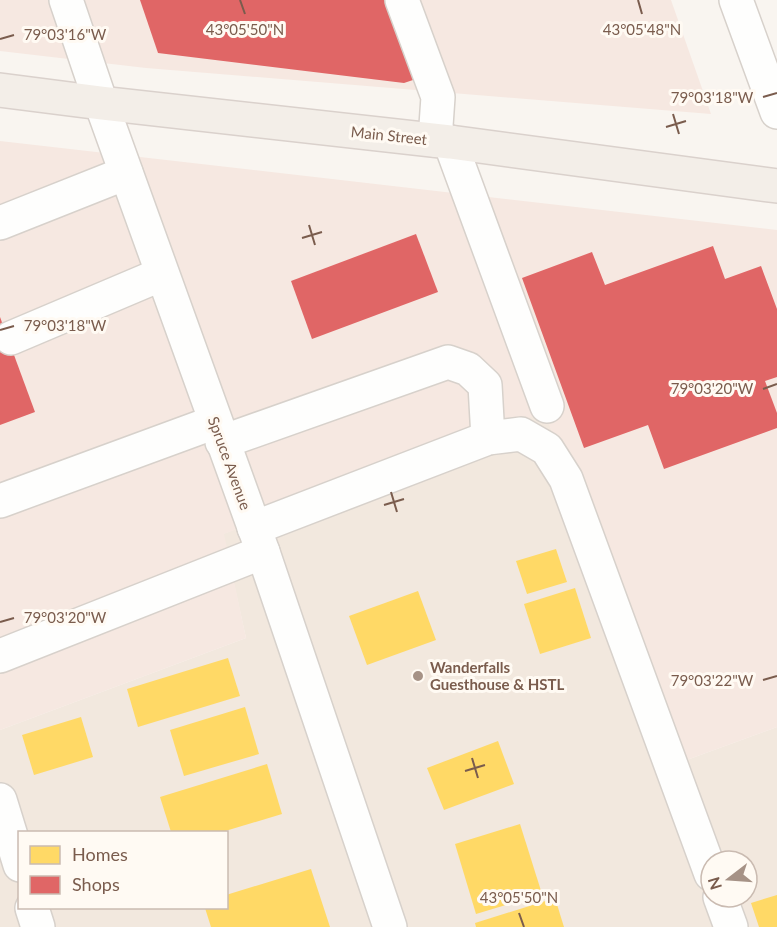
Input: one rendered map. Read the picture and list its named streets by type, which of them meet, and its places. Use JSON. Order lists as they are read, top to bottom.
{
  "streets": {
    "main road": ["Main Street"],
    "street": ["Spruce Avenue"]
  },
  "crossings": [
    ["Main Street", "Spruce Avenue"]
  ],
  "places": ["Wanderfalls Guesthouse & HSTL"],
  "legend": ["Homes", "Shops"],
  "north": "left",
  "coordinates": [
    "43°05'50\"N",
    "43°05'48\"N",
    "79°03'16\"W",
    "79°03'18\"W",
    "79°03'20\"W",
    "79°03'22\"W"
  ]
}
